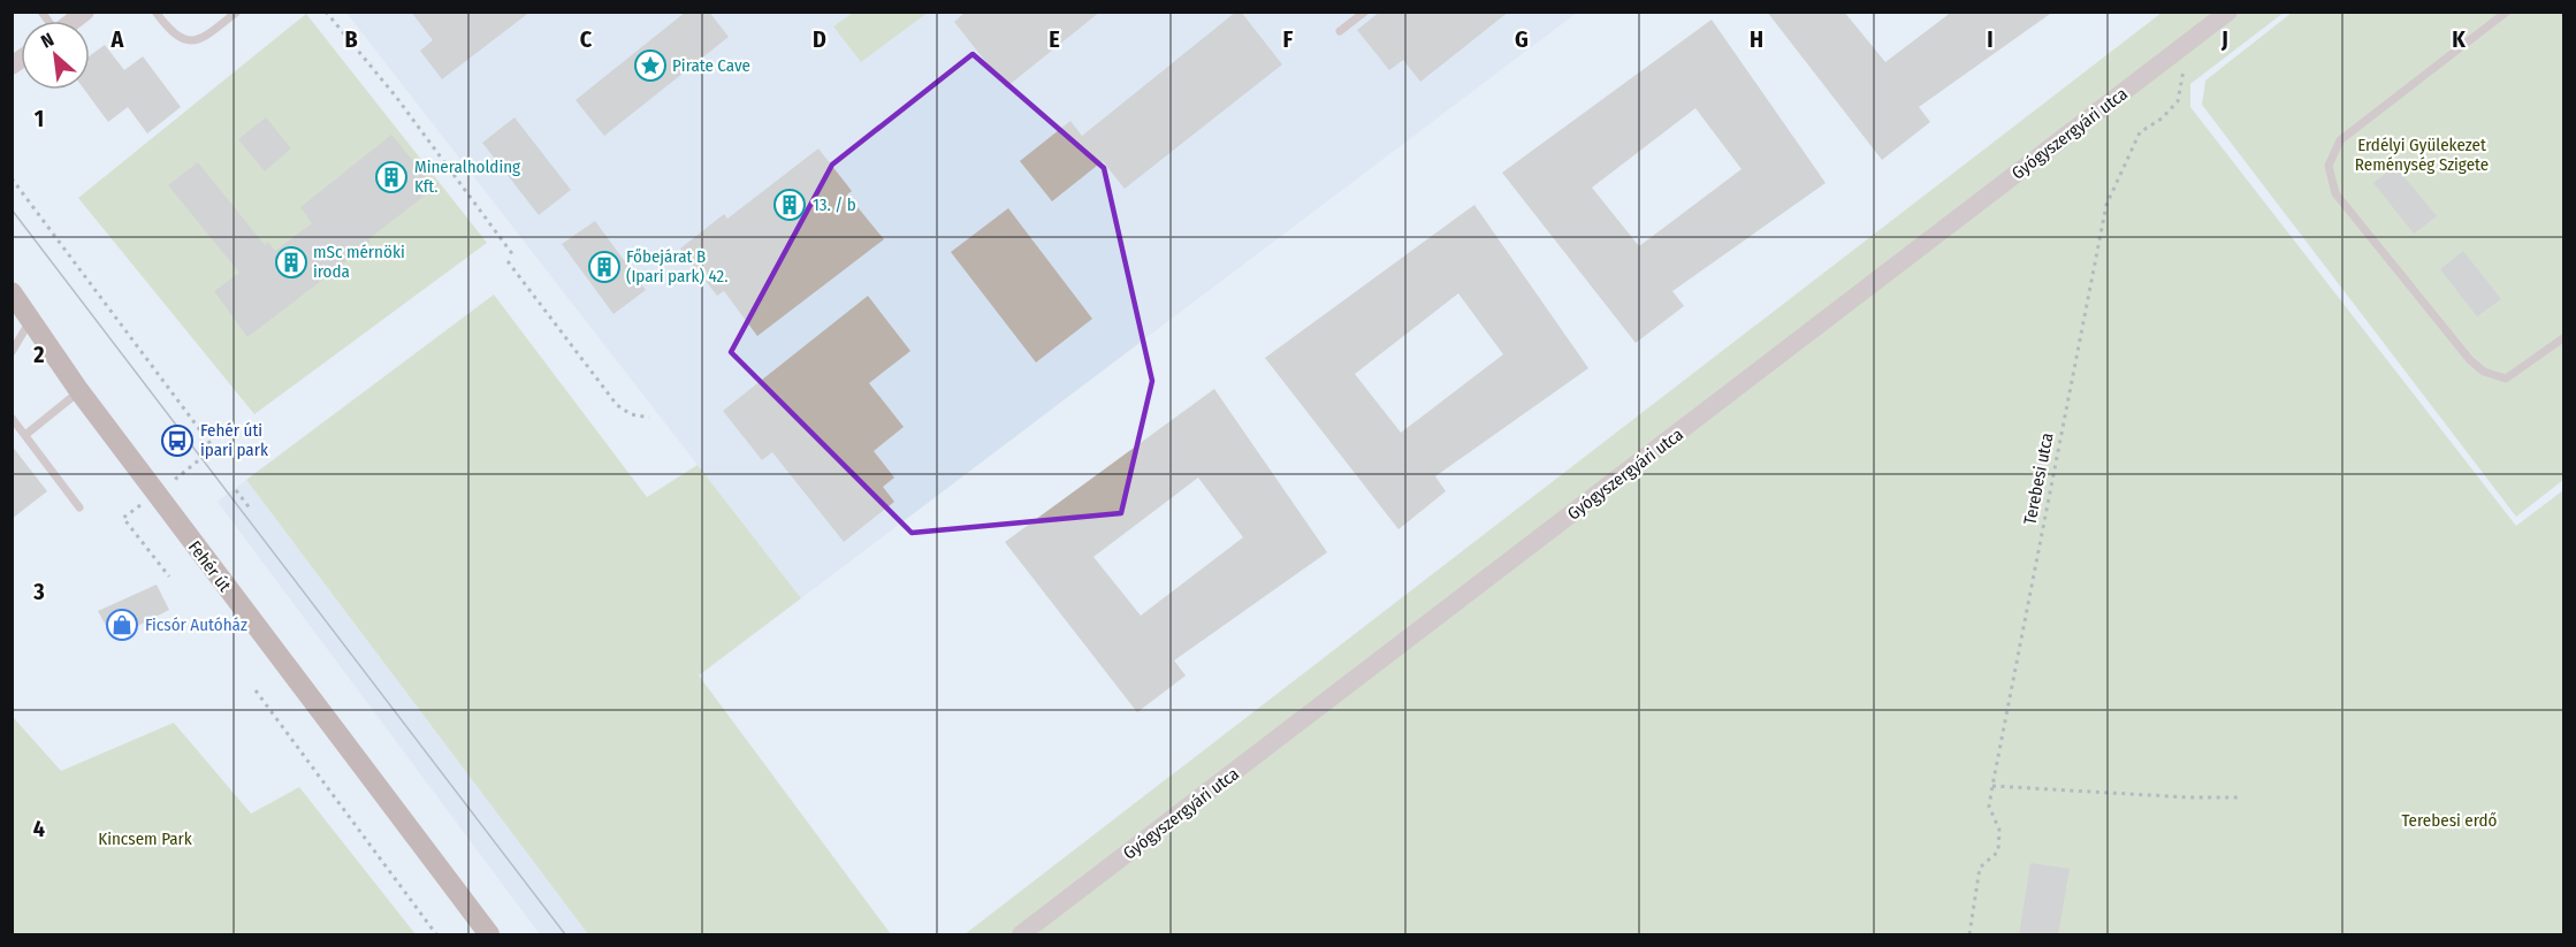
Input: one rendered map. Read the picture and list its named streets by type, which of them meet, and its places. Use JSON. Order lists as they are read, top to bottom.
{
  "streets": {
    "main road": ["Fehér út"],
    "street": ["Gyógyszergyári utca"],
    "path": ["Terebesi utca"]
  },
  "crossings": [
    ["Gyógyszergyári utca", "Terebesi utca"]
  ],
  "parks": ["Erdélyi Gyülekezet Reménység Szigete", "Terebesi erdő", "Kincsem Park"],
  "places": {
    "place": ["Pirate Cave"],
    "building": [
      "Mineralholding Kft.",
      "13. / b",
      "mSc mérnöki iroda",
      "Főbejárat B (Ipari park) 42."
    ],
    "bus stop": ["Fehér úti ipari park"],
    "shop": ["Ficsór Autóház"]
  },
  "north": "top left",
  "grid": {
    "columns": [
      "A",
      "B",
      "C",
      "D",
      "E",
      "F",
      "G",
      "H",
      "I",
      "J",
      "K"
    ],
    "rows": [
      "1",
      "2",
      "3",
      "4"
    ]
  }
}
